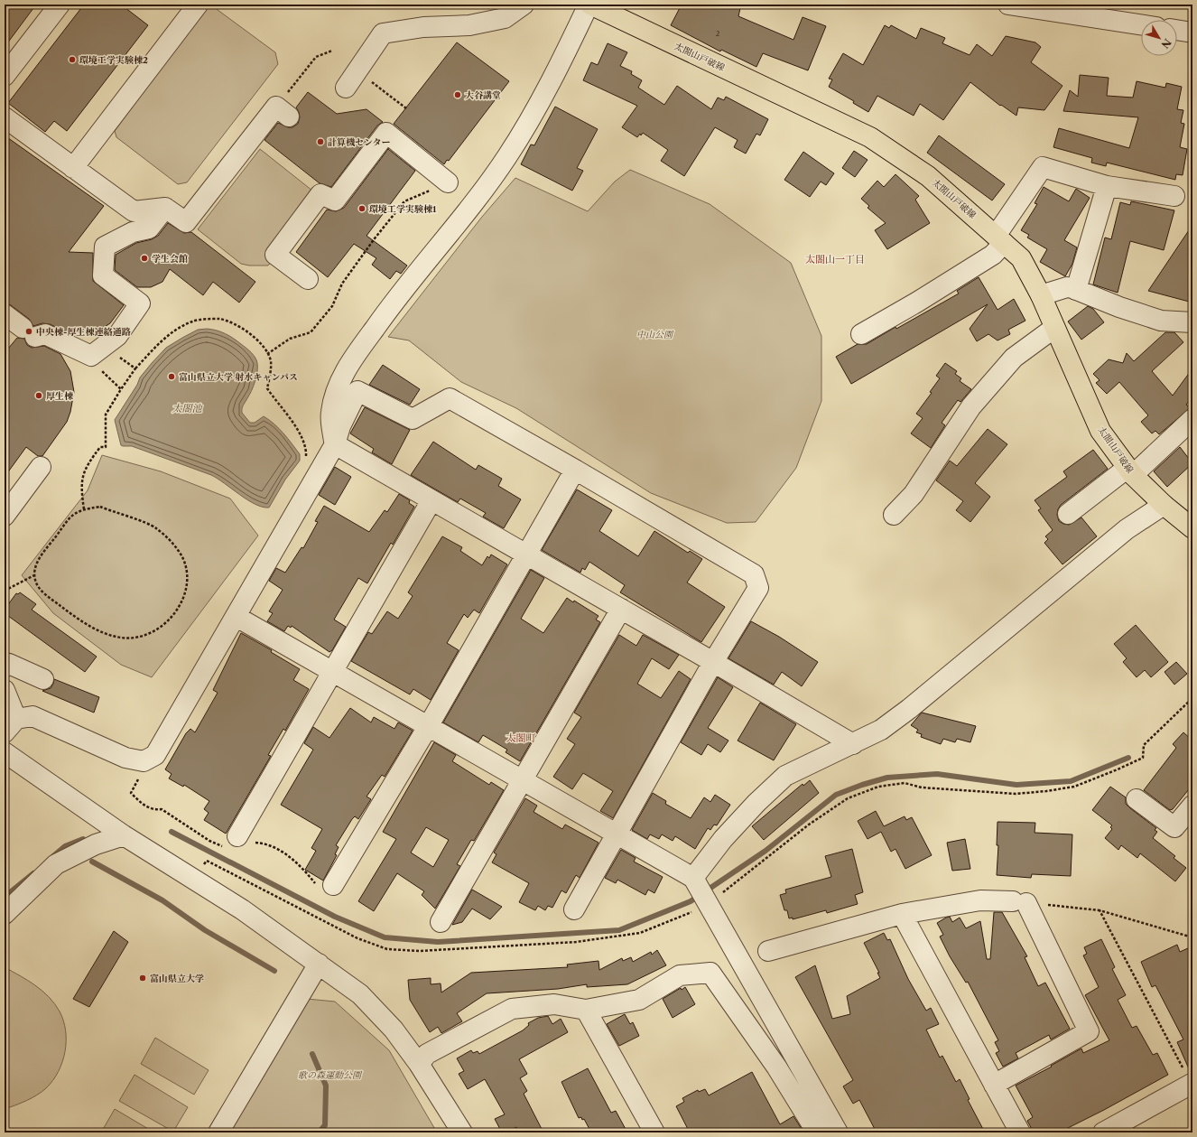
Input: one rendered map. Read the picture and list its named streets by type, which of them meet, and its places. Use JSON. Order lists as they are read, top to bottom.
{
  "streets": {
    "main road": ["太閤山戸破線"]
  },
  "districts": ["太閤山一丁目", "太閤町"],
  "water": ["太閤池"],
  "parks": ["中山公園", "歌の森運動公園"],
  "places": [
    "環境工学実験棟2",
    "大谷講堂",
    "計算機センター",
    "環境工学実験棟1",
    "学生会館",
    "中央棟-厚生棟連絡通路",
    "富山県立大学 射水キャンパス",
    "厚生棟",
    "富山県立大学"
  ],
  "house_numbers": ["2"],
  "north": "bottom right"
}
